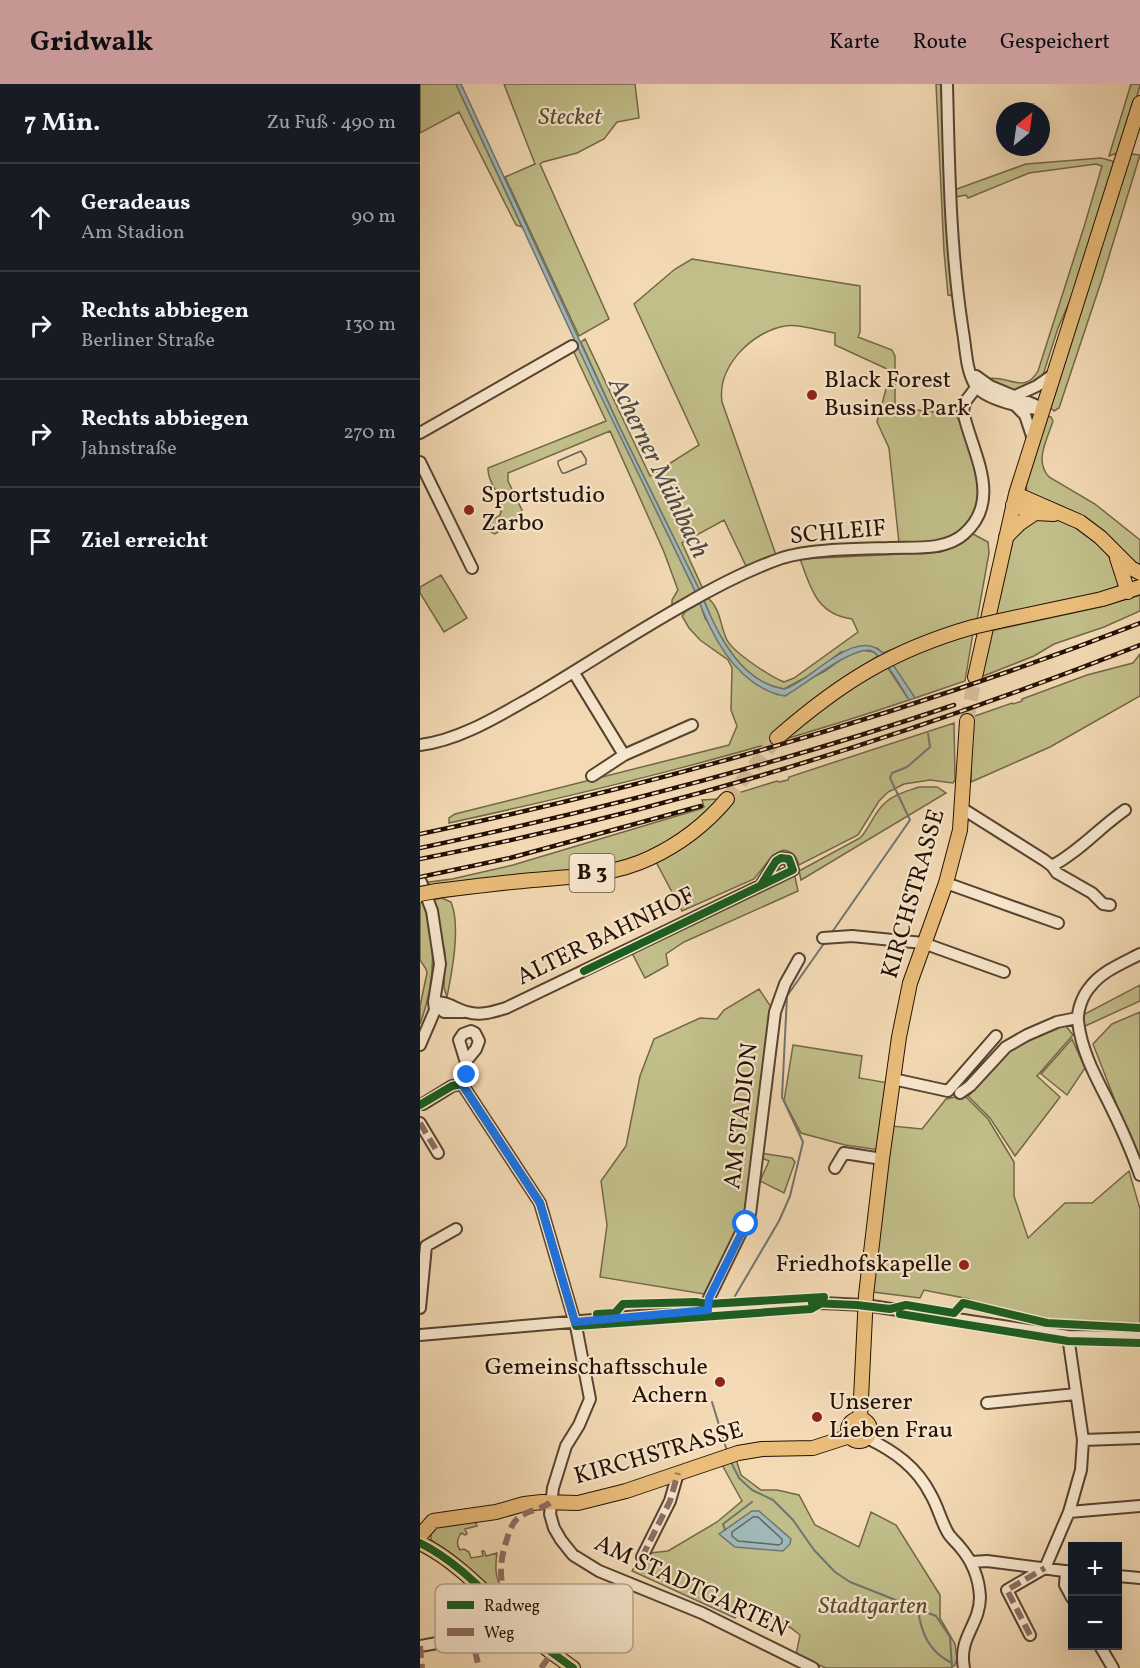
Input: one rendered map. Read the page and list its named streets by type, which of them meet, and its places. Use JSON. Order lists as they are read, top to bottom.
{
  "streets": {
    "main road": ["B 3", "KIRCHSTRASSE"],
    "street": [
      "SCHLEIF",
      "ALTER BAHNHOF",
      "AM STADION",
      "AM STADTGARTEN"
    ]
  },
  "crossings": [
    ["KIRCHSTRASSE", "AM STADTGARTEN"]
  ],
  "water": ["Acherner Mühlbach"],
  "parks": ["Stecket", "Stadtgarten"],
  "places": [
    "Black Forest Business Park",
    "Sportstudio Zarbo",
    "Friedhofskapelle",
    "Gemeinschaftsschule Achern",
    "Unserer Lieben Frau"
  ],
  "legend": ["Radweg", "Weg"],
  "north": "top right",
  "page": {
    "header": "Gridwalk",
    "nav": ["Karte", "Route", "Gespeichert"],
    "heading": ["7 Min.", "Zu Fuß · 490 m"],
    "list": [
      ["Geradeaus", "Am Stadion", "90 m"],
      ["Rechts abbiegen", "Berliner Straße", "130 m"],
      ["Rechts abbiegen", "Jahnstraße", "270 m"],
      "Ziel erreicht"
    ],
    "map_buttons": ["+", "−"]
  }
}
